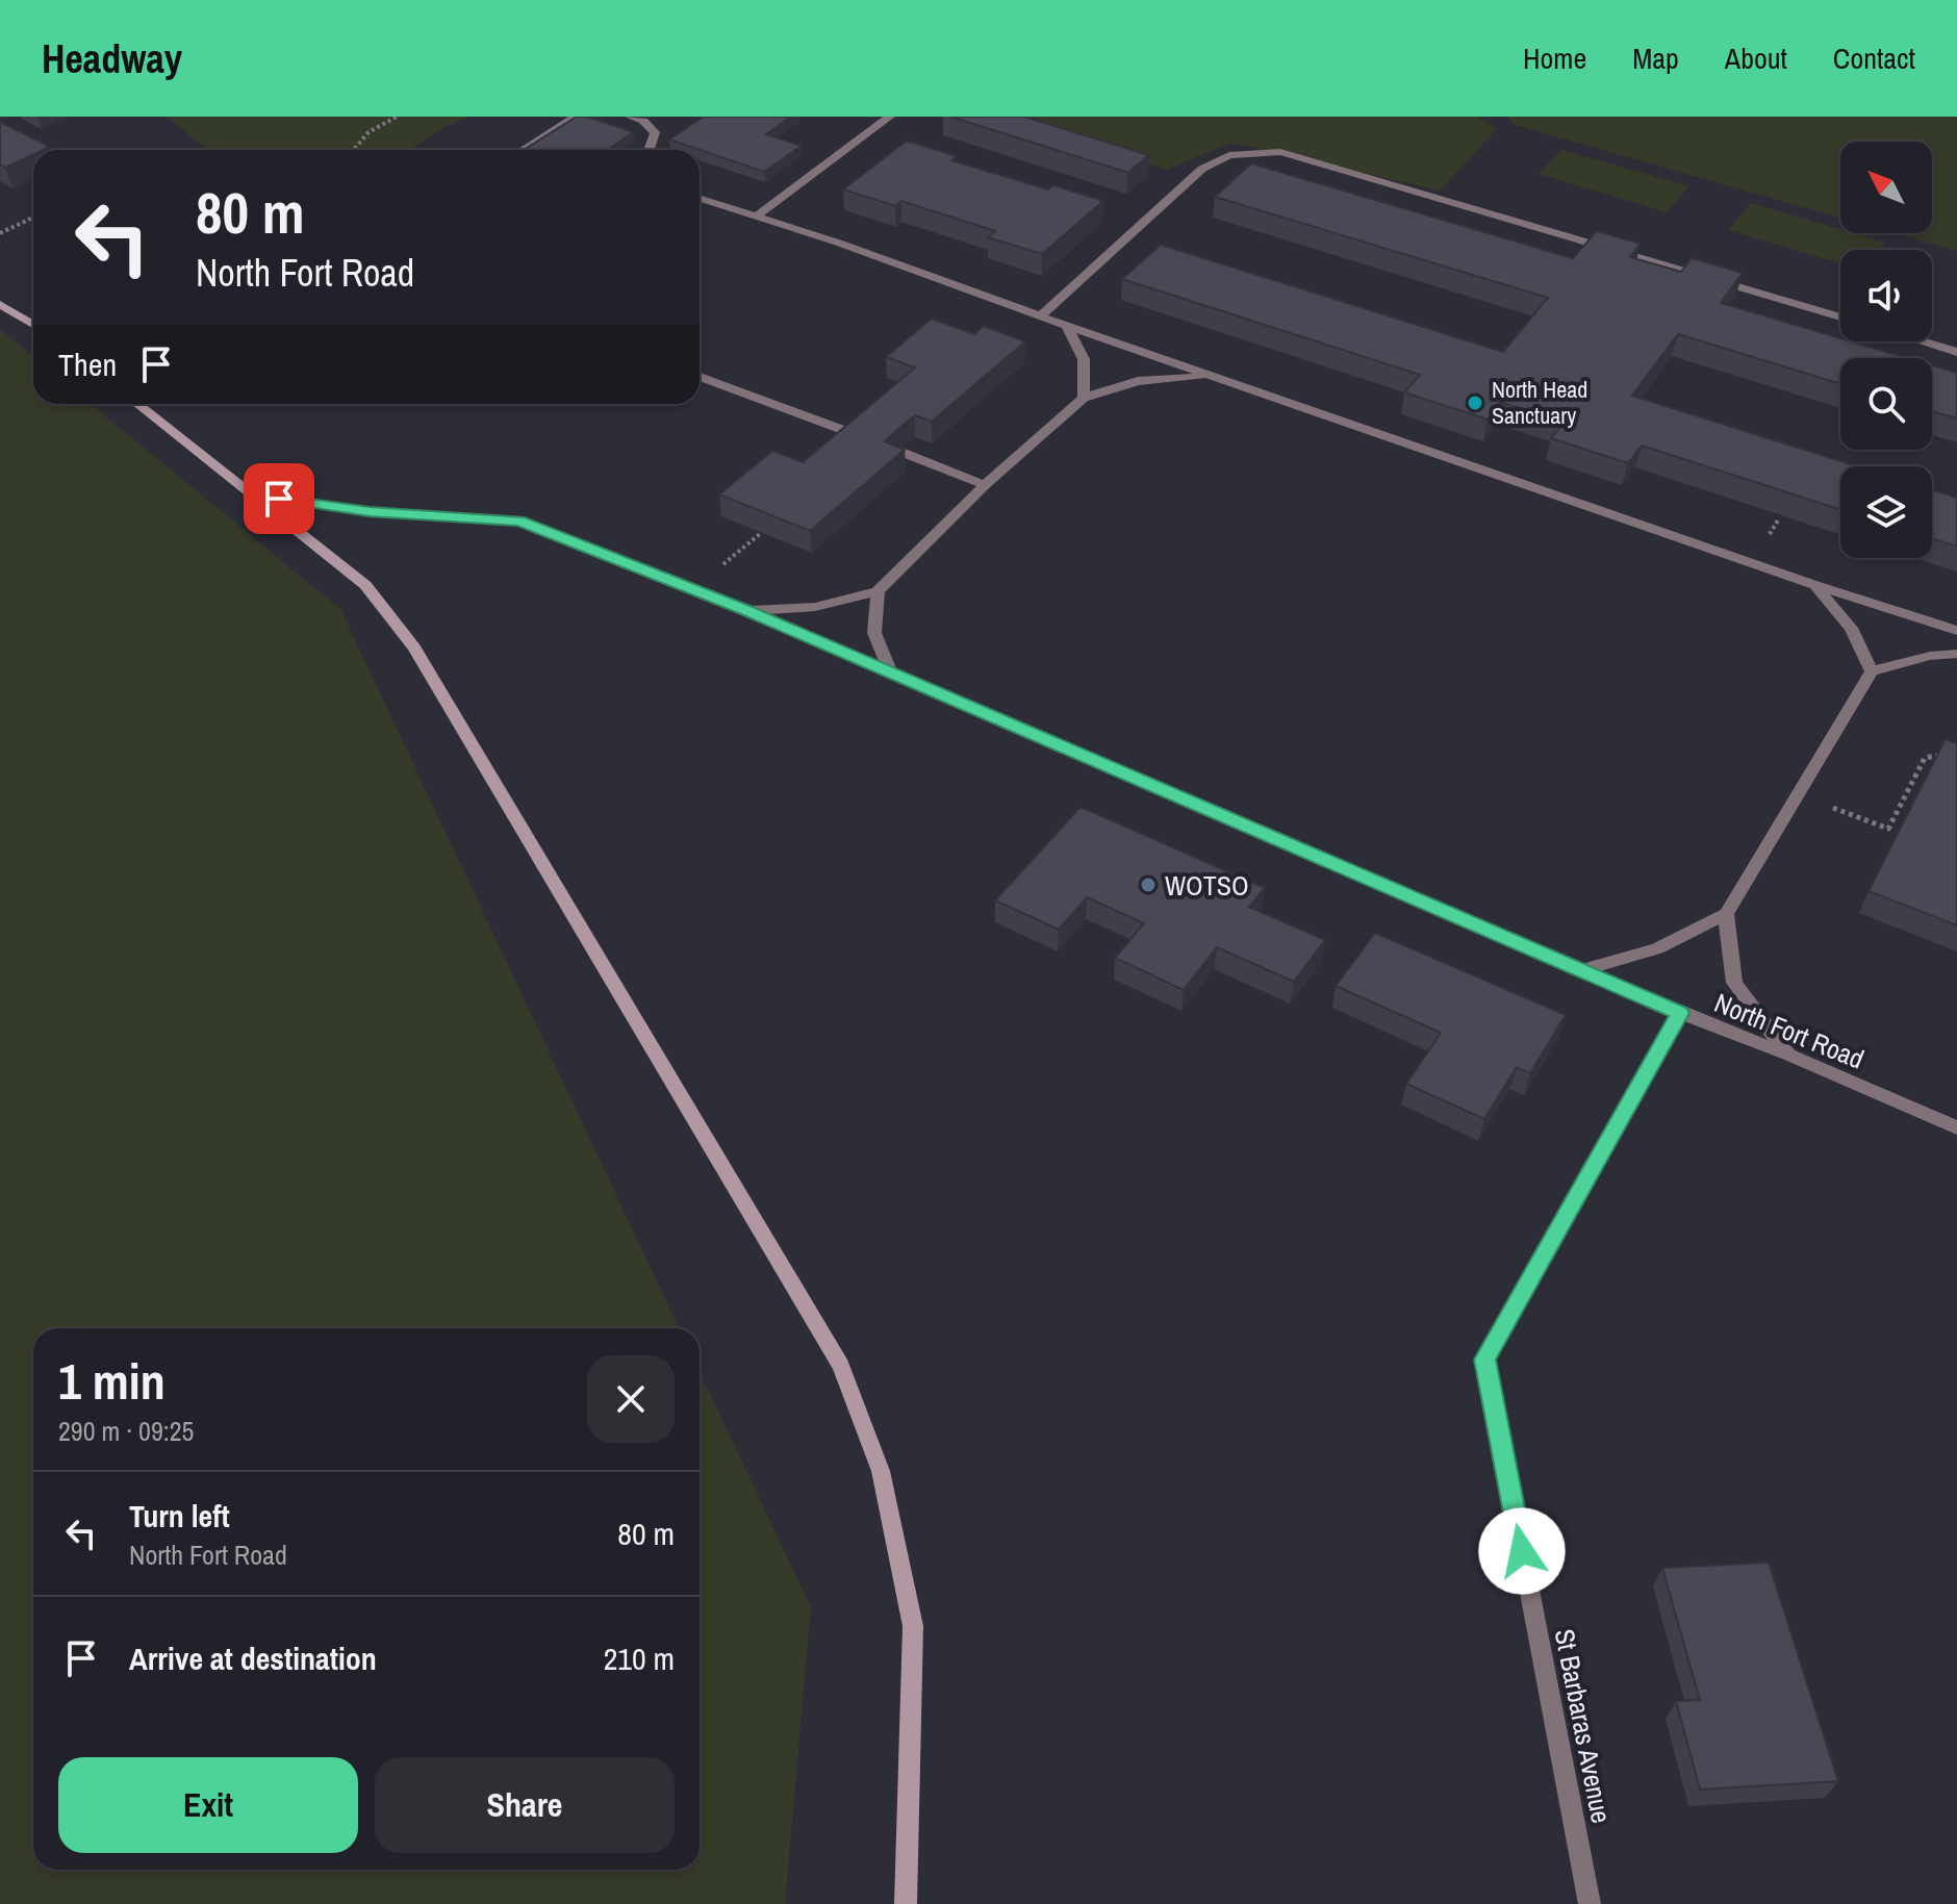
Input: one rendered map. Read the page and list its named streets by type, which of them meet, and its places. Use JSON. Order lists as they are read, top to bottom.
{
  "streets": {
    "lane": ["North Fort Road", "St Barbaras Avenue"]
  },
  "crossings": [
    ["North Fort Road", "St Barbaras Avenue"]
  ],
  "places": ["North Head Sanctuary", "WOTSO"],
  "north": "top left",
  "page": {
    "header": "Headway",
    "nav": [
      "Home",
      "Map",
      "About",
      "Contact"
    ],
    "turn": ["80 m", "North Fort Road"],
    "then": "Then",
    "heading": ["1 min", "290 m · 09:25"],
    "list": [
      {
        "name": "Turn left",
        "note": "North Fort Road",
        "value": "80 m"
      },
      {
        "name": "Arrive at destination",
        "value": "210 m"
      }
    ],
    "buttons": ["Exit", "Share"]
  }
}
